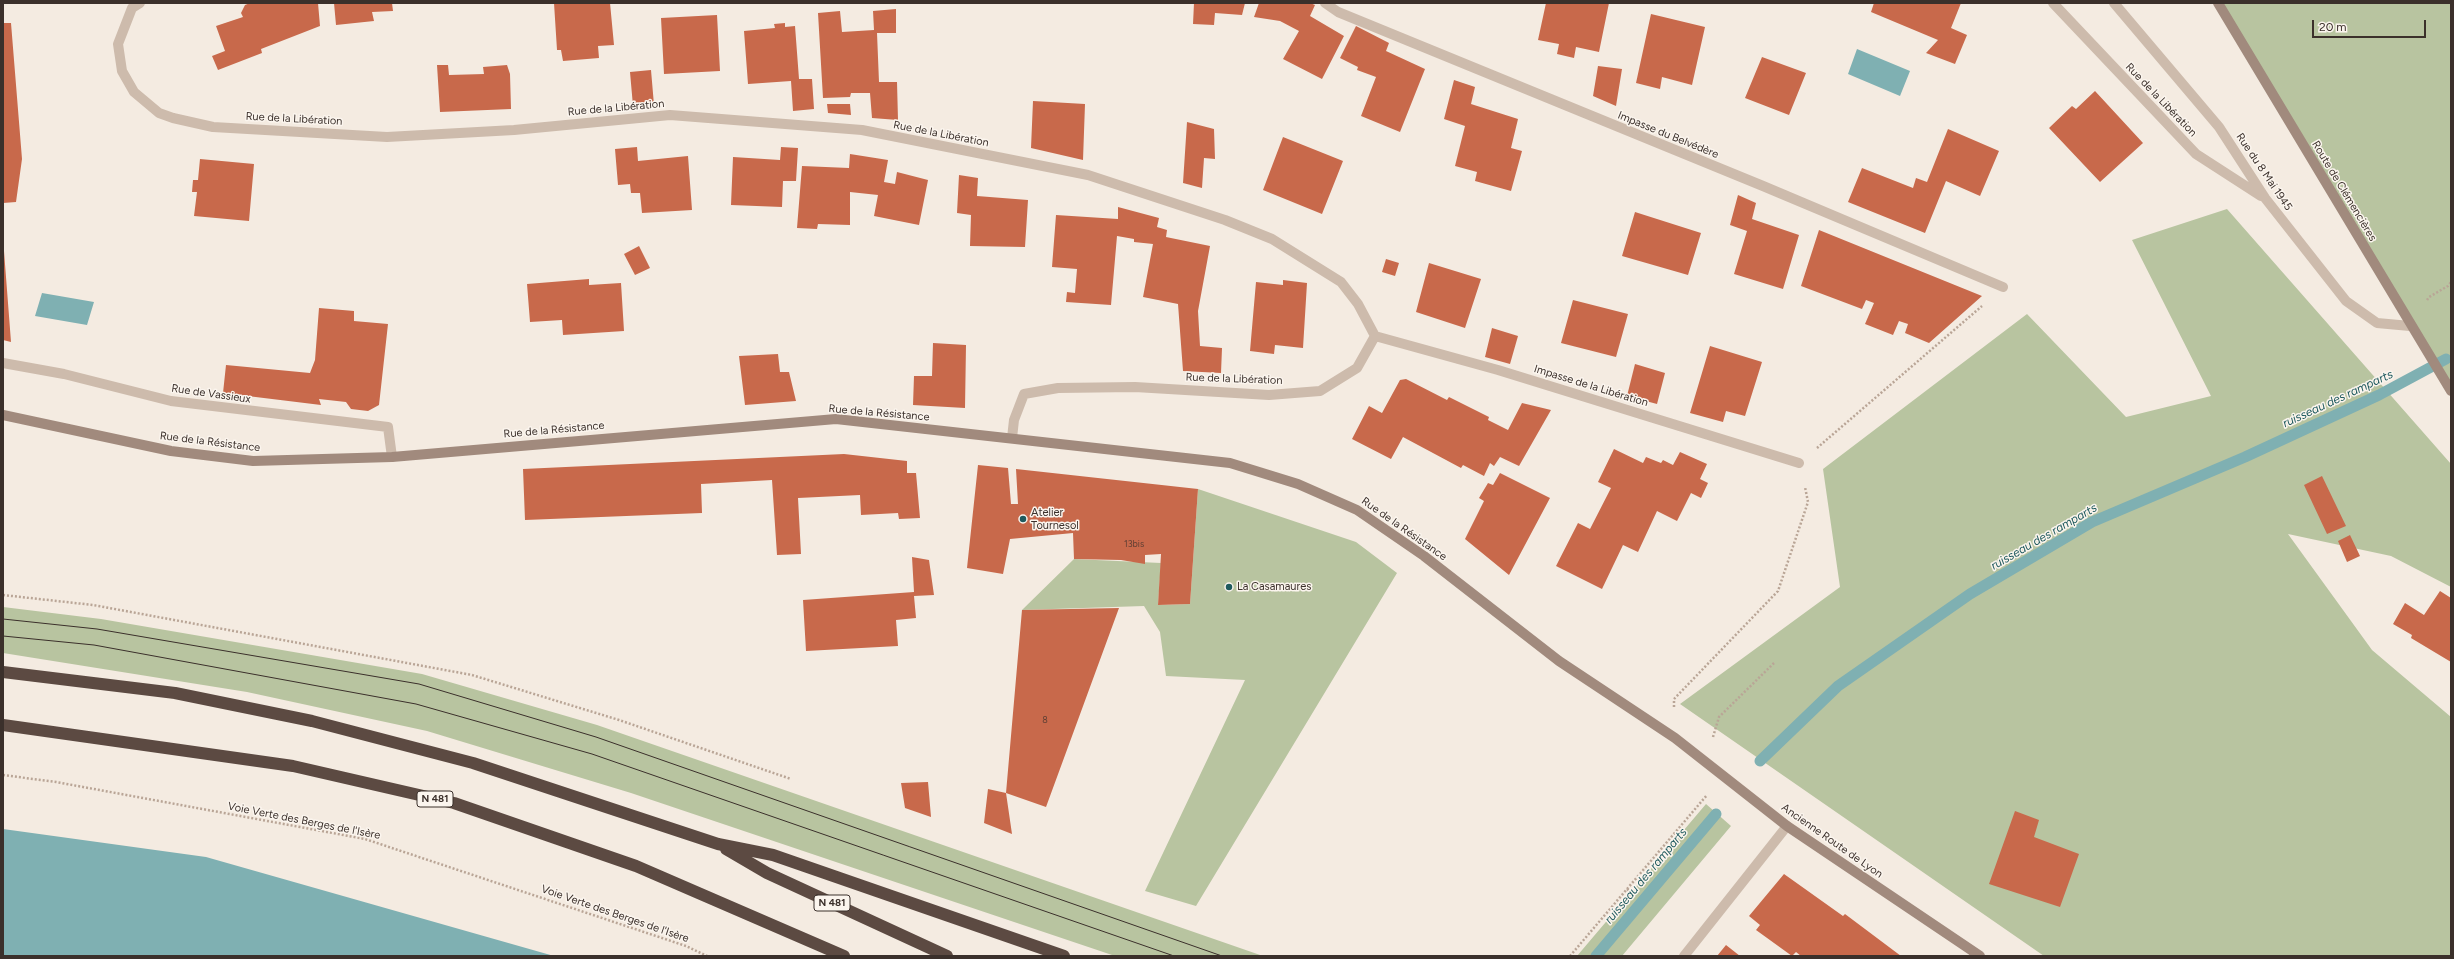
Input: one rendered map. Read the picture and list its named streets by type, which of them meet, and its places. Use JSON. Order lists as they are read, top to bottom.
{
  "streets": {
    "highway": ["N 481"],
    "street": [
      "Rue de la Libération",
      "Impasse du Belvédère",
      "Rue du 8 Mai 1945",
      "Route de Clémencières",
      "Impasse de la Libération",
      "Rue de Vassieux",
      "Rue de la Résistance",
      "Ancienne Route de Lyon"
    ],
    "path": ["Voie Verte des Berges de l'Isère"]
  },
  "crossings": [
    ["Rue de la Libération", "Rue du 8 Mai 1945"],
    ["Rue de la Libération", "Impasse de la Libération"],
    ["Rue de la Libération", "Rue de la Résistance"],
    ["Rue du 8 Mai 1945", "Route de Clémencières"],
    ["Rue de Vassieux", "Rue de la Résistance"],
    ["Rue de la Résistance", "Ancienne Route de Lyon"]
  ],
  "water": ["ruisseau des ramparts"],
  "places": ["Atelier Tournesol", "La Casamaures"],
  "house_numbers": ["13bis", "8"],
  "scale_bar": "20 m"
}
